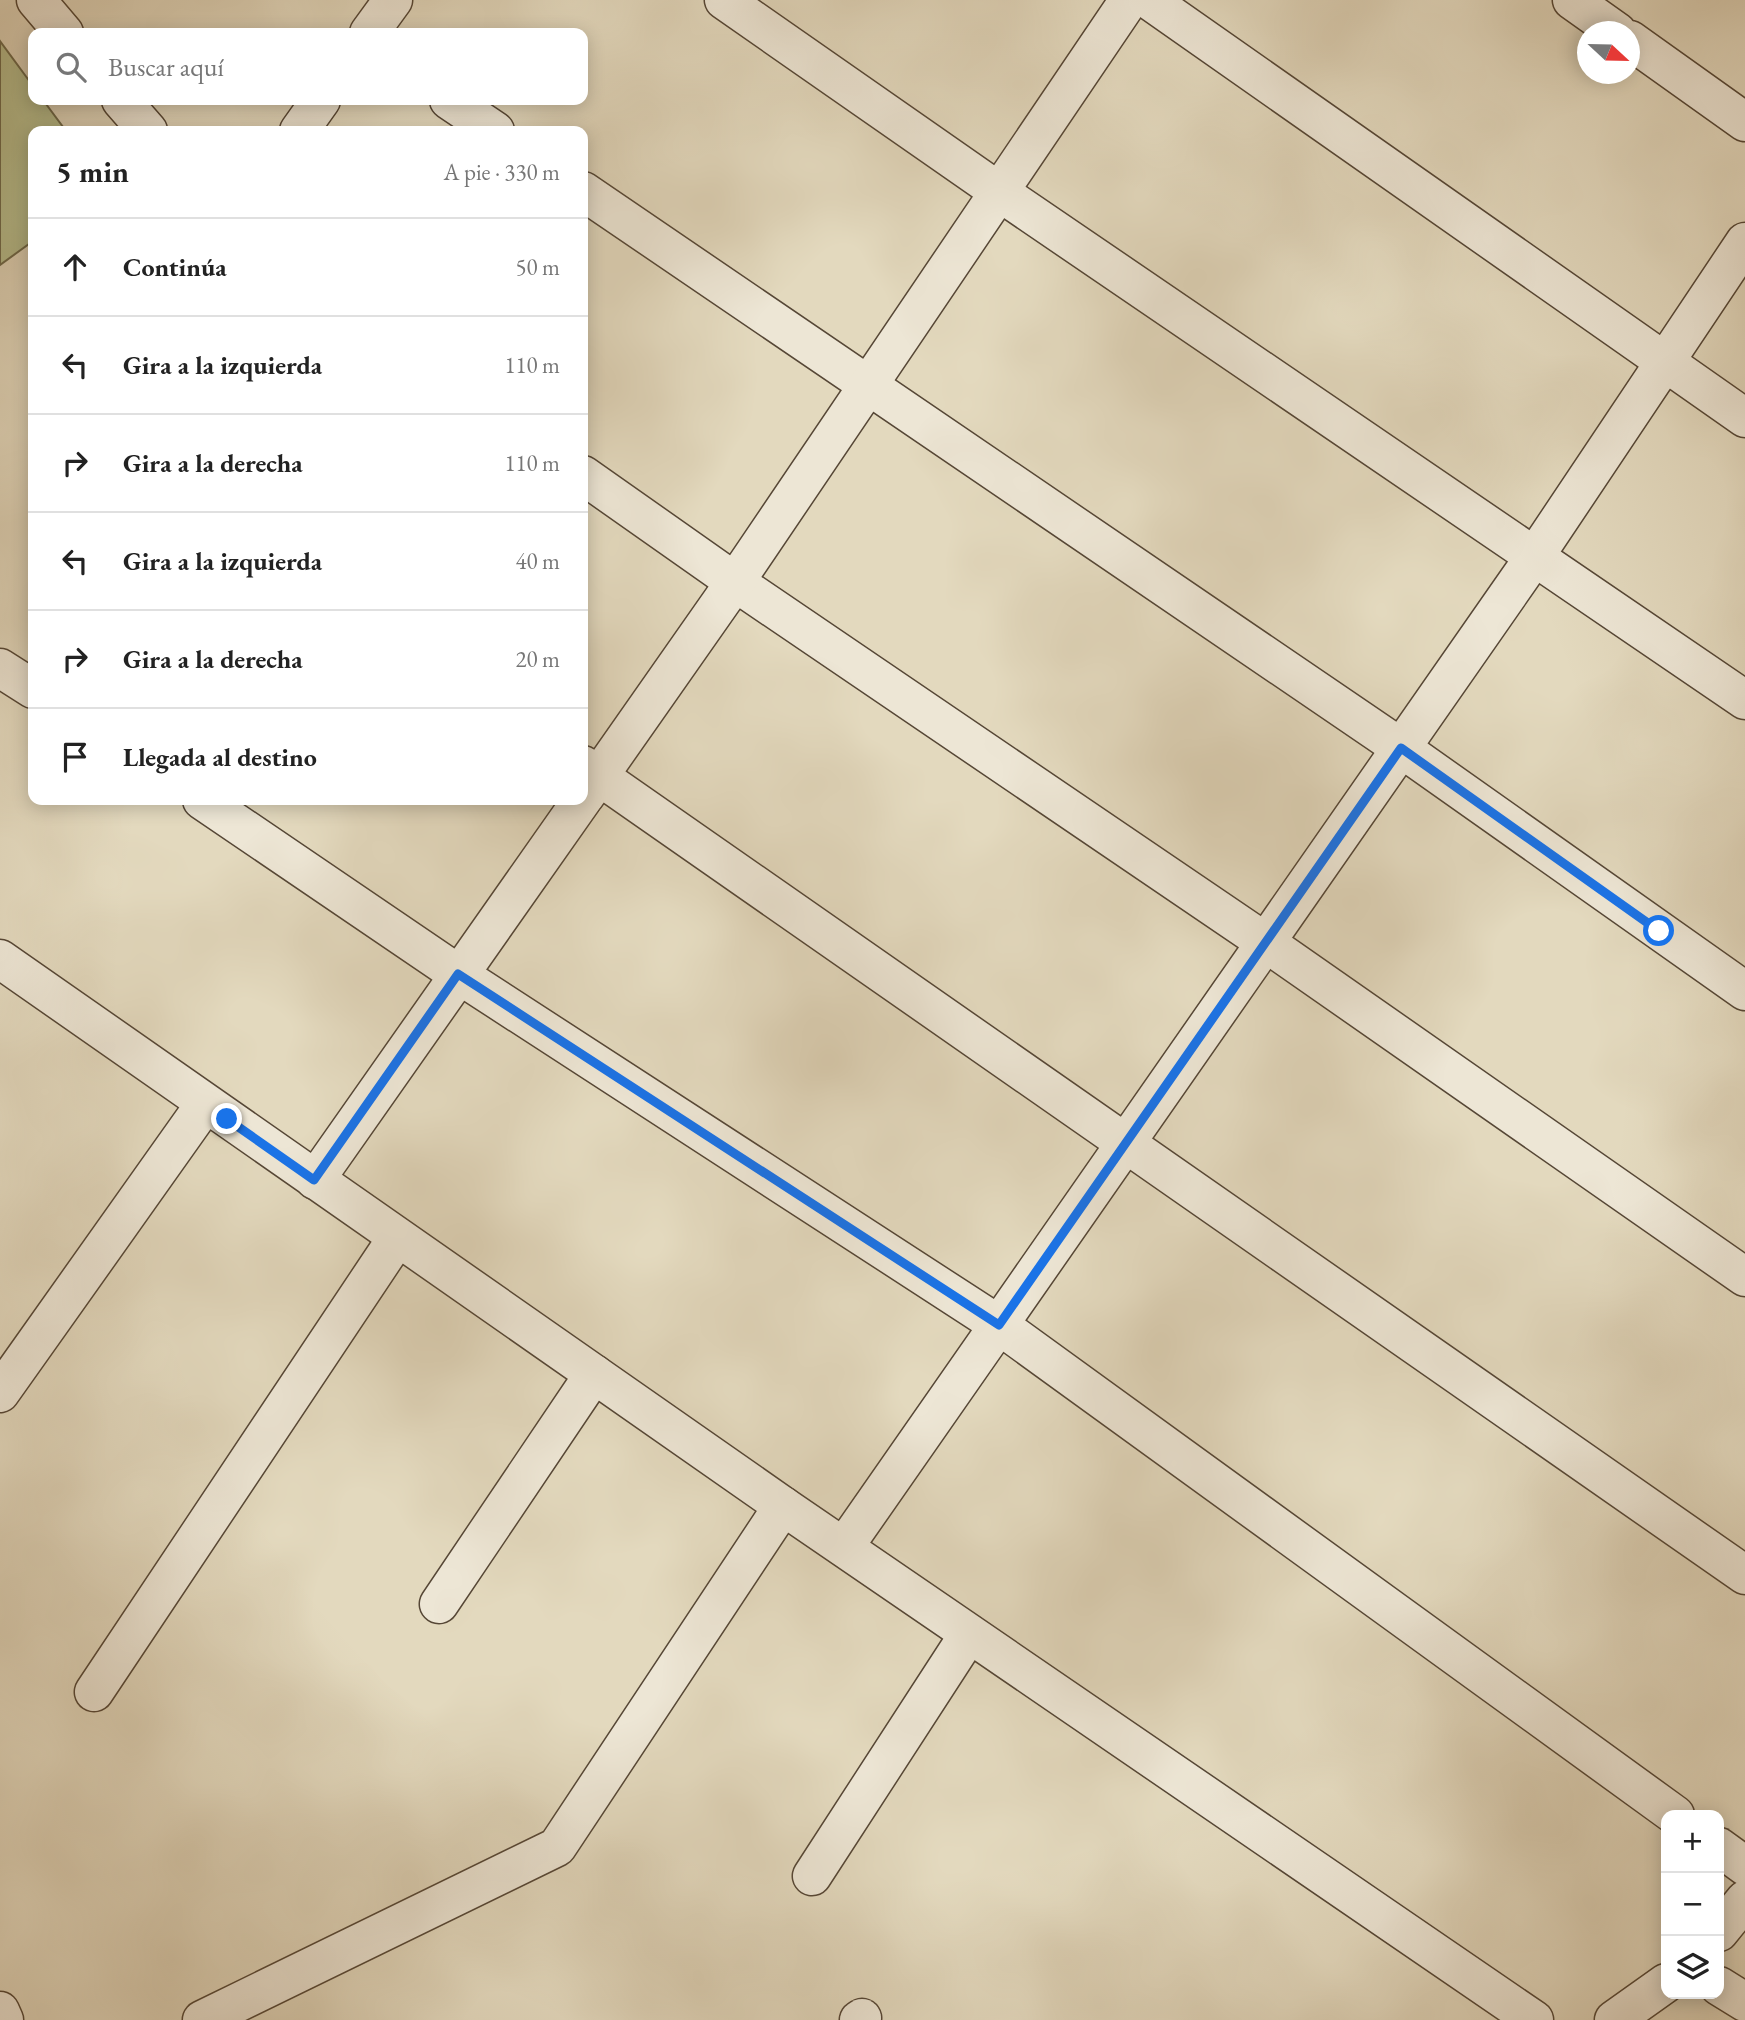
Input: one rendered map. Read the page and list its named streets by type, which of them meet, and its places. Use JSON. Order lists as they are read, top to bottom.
{
  "north": "right",
  "page": {
    "search": "Buscar aquí",
    "heading": ["5 min", "A pie · 330 m"],
    "list": [
      ["Continúa", "50 m"],
      ["Gira a la izquierda", "110 m"],
      ["Gira a la derecha", "110 m"],
      ["Gira a la izquierda", "40 m"],
      ["Gira a la derecha", "20 m"],
      "Llegada al destino"
    ],
    "map_buttons": ["+", "−"]
  }
}
